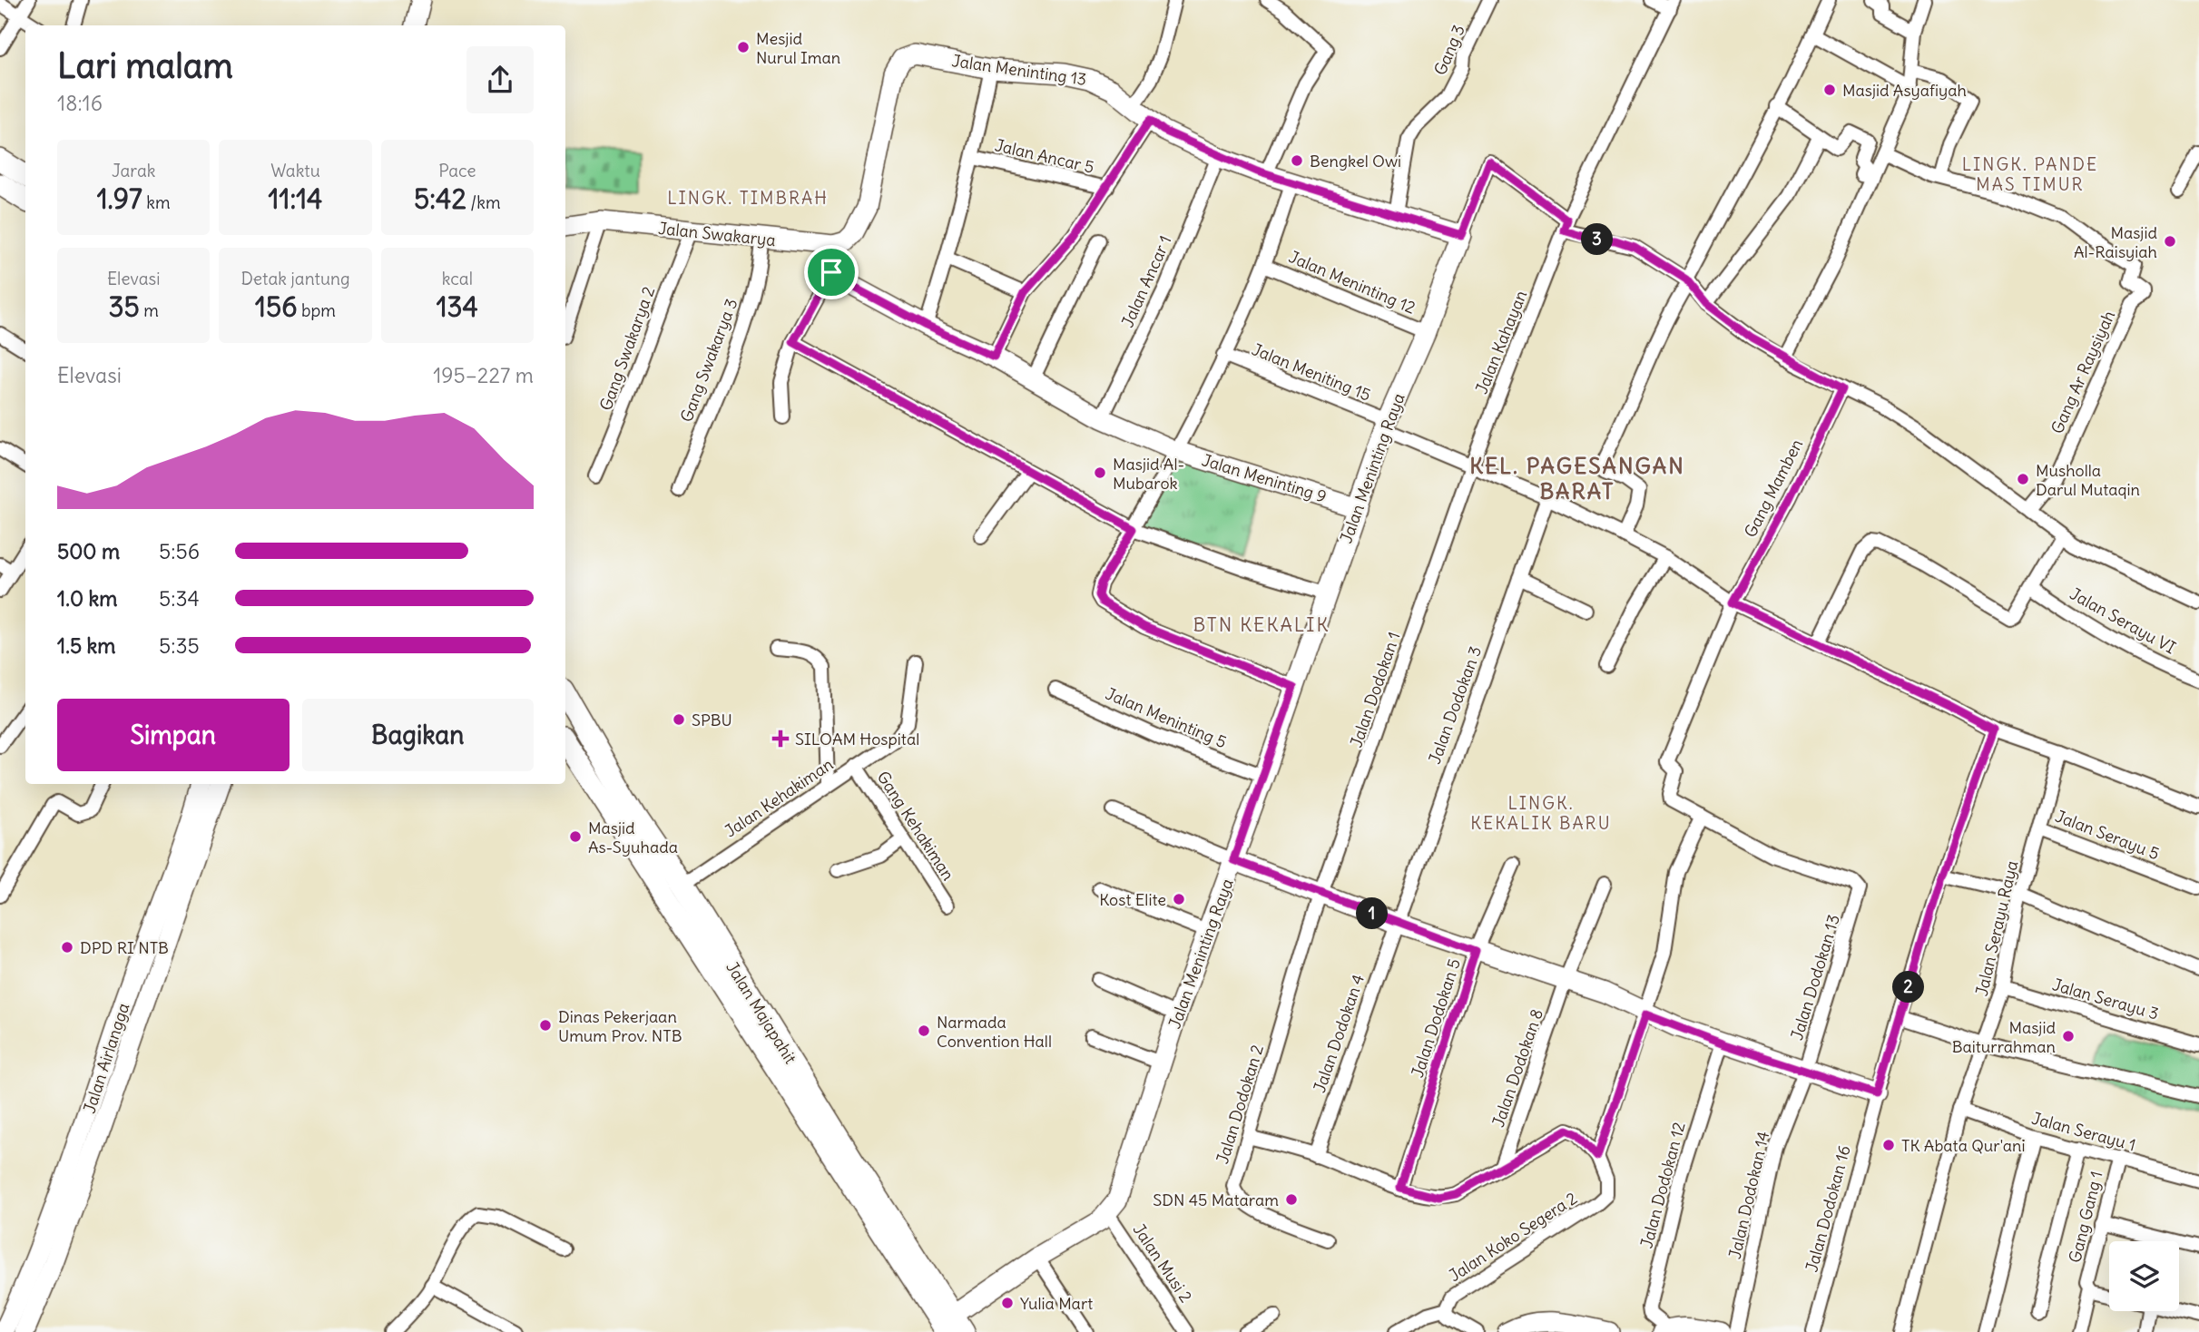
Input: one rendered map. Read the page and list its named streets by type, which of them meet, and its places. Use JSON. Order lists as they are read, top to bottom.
{
  "streets": {
    "main road": ["Jalan Majapahit"],
    "street": [
      "Gang 3",
      "Jalan Meninting 13",
      "Jalan Ancar 5",
      "Jalan Swakarya",
      "Jalan Ancar 1",
      "Jalan Meninting 12",
      "Jalan Kahayan",
      "Gang Swakarya 2",
      "Gang Swakarya 3",
      "Jalan Meniting 15",
      "Gang Ar Raysiyah",
      "Jalan Meninting Raya",
      "Jalan Meninting 9",
      "Gang Mamben",
      "Jalan Serayu VI",
      "Jalan Dodokan 1",
      "Jalan Dodokan 3",
      "Jalan Meninting 5",
      "Jalan Kehakiman",
      "Gang Kehakiman",
      "Jalan Serayu 5",
      "Jalan Serayu Raya",
      "Jalan Dodokan 13",
      "Jalan Serayu 3",
      "Jalan Dodokan 5",
      "Jalan Dodokan 4",
      "Jalan Airlangga",
      "Jalan Dodokan 8",
      "Jalan Dodokan 2",
      "Jalan Serayu 1",
      "Jalan Dodokan 12",
      "Jalan Dodokan 14",
      "Jalan Dodokan 16",
      "Gang Gang 1",
      "Jalan Koko Segera 2",
      "Jalan Musi 2"
    ]
  },
  "crossings": [
    ["Gang 3", "Jalan Meninting 13"],
    ["Jalan Meninting 13", "Jalan Ancar 5"],
    ["Jalan Meninting 13", "Jalan Swakarya"],
    ["Jalan Meninting 13", "Jalan Ancar 1"],
    ["Jalan Meninting 13", "Jalan Meninting Raya"],
    ["Jalan Ancar 5", "Jalan Meninting 9"],
    ["Jalan Swakarya", "Gang Swakarya 2"],
    ["Jalan Swakarya", "Gang Swakarya 3"],
    ["Jalan Ancar 1", "Jalan Meninting 9"],
    ["Jalan Meninting 12", "Jalan Meninting Raya"],
    ["Jalan Kahayan", "Jalan Meniting 15"],
    ["Jalan Kahayan", "Jalan Meninting Raya"],
    ["Jalan Kahayan", "Jalan Dodokan 1"],
    ["Jalan Meniting 15", "Jalan Meninting Raya"],
    ["Jalan Meniting 15", "Gang Mamben"],
    ["Jalan Meniting 15", "Jalan Dodokan 1"],
    ["Jalan Meniting 15", "Jalan Dodokan 3"],
    ["Jalan Meniting 15", "Jalan Serayu Raya"],
    ["Jalan Meniting 15", "Jalan Dodokan 16"],
    ["Jalan Meninting Raya", "Jalan Meninting 9"],
    ["Jalan Meninting Raya", "Jalan Meninting 5"],
    ["Jalan Meninting Raya", "Jalan Musi 2"],
    ["Gang Mamben", "Jalan Dodokan 13"],
    ["Jalan Dodokan 1", "Jalan Dodokan 2"],
    ["Jalan Dodokan 3", "Jalan Dodokan 4"],
    ["Jalan Kehakiman", "Gang Kehakiman"],
    ["Jalan Kehakiman", "Jalan Majapahit"],
    ["Jalan Serayu 5", "Jalan Serayu Raya"],
    ["Jalan Serayu Raya", "Jalan Serayu 3"],
    ["Jalan Serayu Raya", "Jalan Serayu 1"],
    ["Jalan Dodokan 13", "Jalan Dodokan 14"],
    ["Jalan Serayu 1", "Gang Gang 1"]
  ],
  "districts": [
    "LINGK. PANDE MAS TIMUR",
    "LINGK. TIMBRAH",
    "KEL. PAGESANGAN BARAT",
    "BTN KEKALIK",
    "LINGK. KEKALIK BARU"
  ],
  "places": {
    "other": [
      "Mesjid Nurul Iman",
      "Masjid Asyafiyah",
      "Bengkel Owi",
      "Masjid Al-Raisyiah",
      "Masjid Al- Mubarok",
      "Musholla Darul Mutaqin",
      "SPBU",
      "Masjid As-Syuhada",
      "Kost Elite",
      "DPD RI NTB",
      "Dinas Pekerjaan Umum Prov. NTB",
      "Narmada Convention Hall",
      "Masjid Baiturrahman",
      "TK Abata Qur'ani",
      "SDN 45 Mataram",
      "Yulia Mart"
    ],
    "health": ["SILOAM Hospital"]
  },
  "page": {
    "heading": ["Lari malam", "18:16"],
    "stats": [
      ["Jarak", "1.97 km"],
      ["Waktu", "11:14"],
      ["Pace", "5:42 /km"],
      ["Elevasi", "35 m"],
      ["Detak jantung", "156 bpm"],
      ["kcal", "134"]
    ],
    "pins": ["3", "1", "2"],
    "chart": ["Elevasi", "195–227 m"],
    "list": [
      {
        "name": "500 m",
        "note": "5:56"
      },
      {
        "name": "1.0 km",
        "note": "5:34"
      },
      {
        "name": "1.5 km",
        "note": "5:35"
      }
    ],
    "buttons": ["Simpan", "Bagikan"]
  }
}
